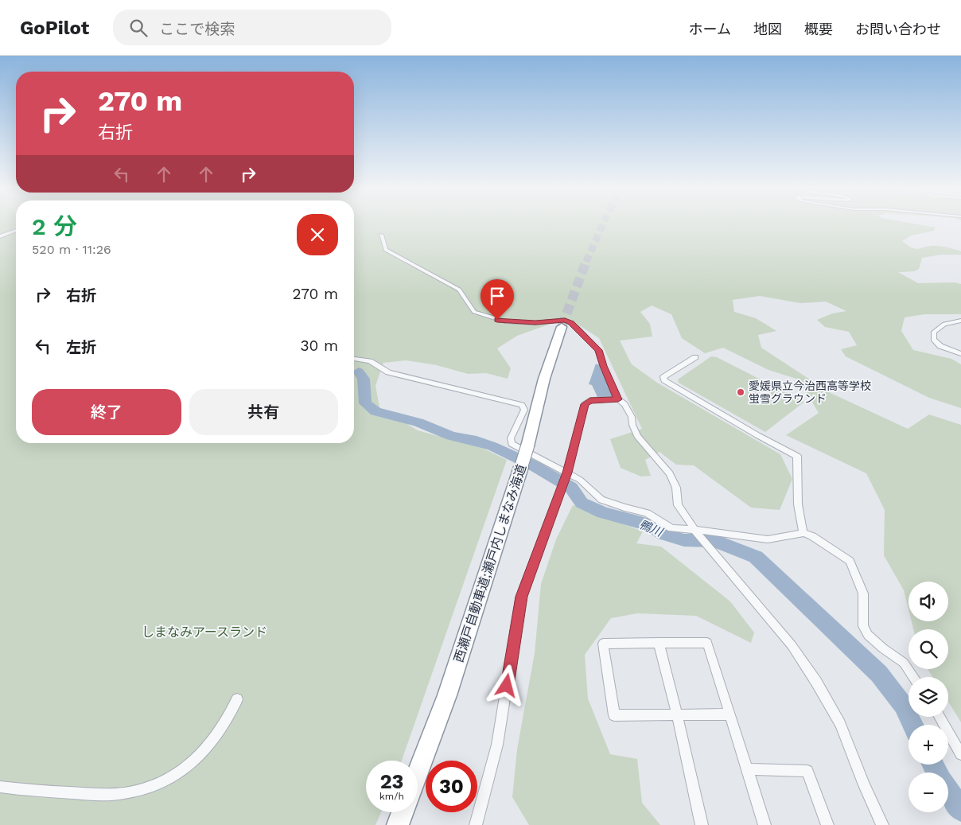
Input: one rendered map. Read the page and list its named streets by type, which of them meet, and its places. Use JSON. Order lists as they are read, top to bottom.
{
  "streets": {
    "highway": ["西瀬戸自動車道;瀬戸内しまなみ海道"]
  },
  "water": ["鴨川"],
  "parks": ["しまなみアースランド"],
  "places": ["愛媛県立今治西高等学校 蛍雪グラウンド"],
  "page": {
    "header": "GoPilot",
    "search": "ここで検索",
    "nav": [
      "ホーム",
      "地図",
      "概要",
      "お問い合わせ"
    ],
    "turn": ["270 m", "右折"],
    "heading": ["2 分", "520 m · 11:26"],
    "list": [
      {
        "name": "右折",
        "value": "270 m"
      },
      {
        "name": "左折",
        "value": "30 m"
      }
    ],
    "buttons": ["終了", "共有"],
    "map_buttons": ["+", "−"],
    "speed": "23 km/h",
    "limit": "30"
  }
}
